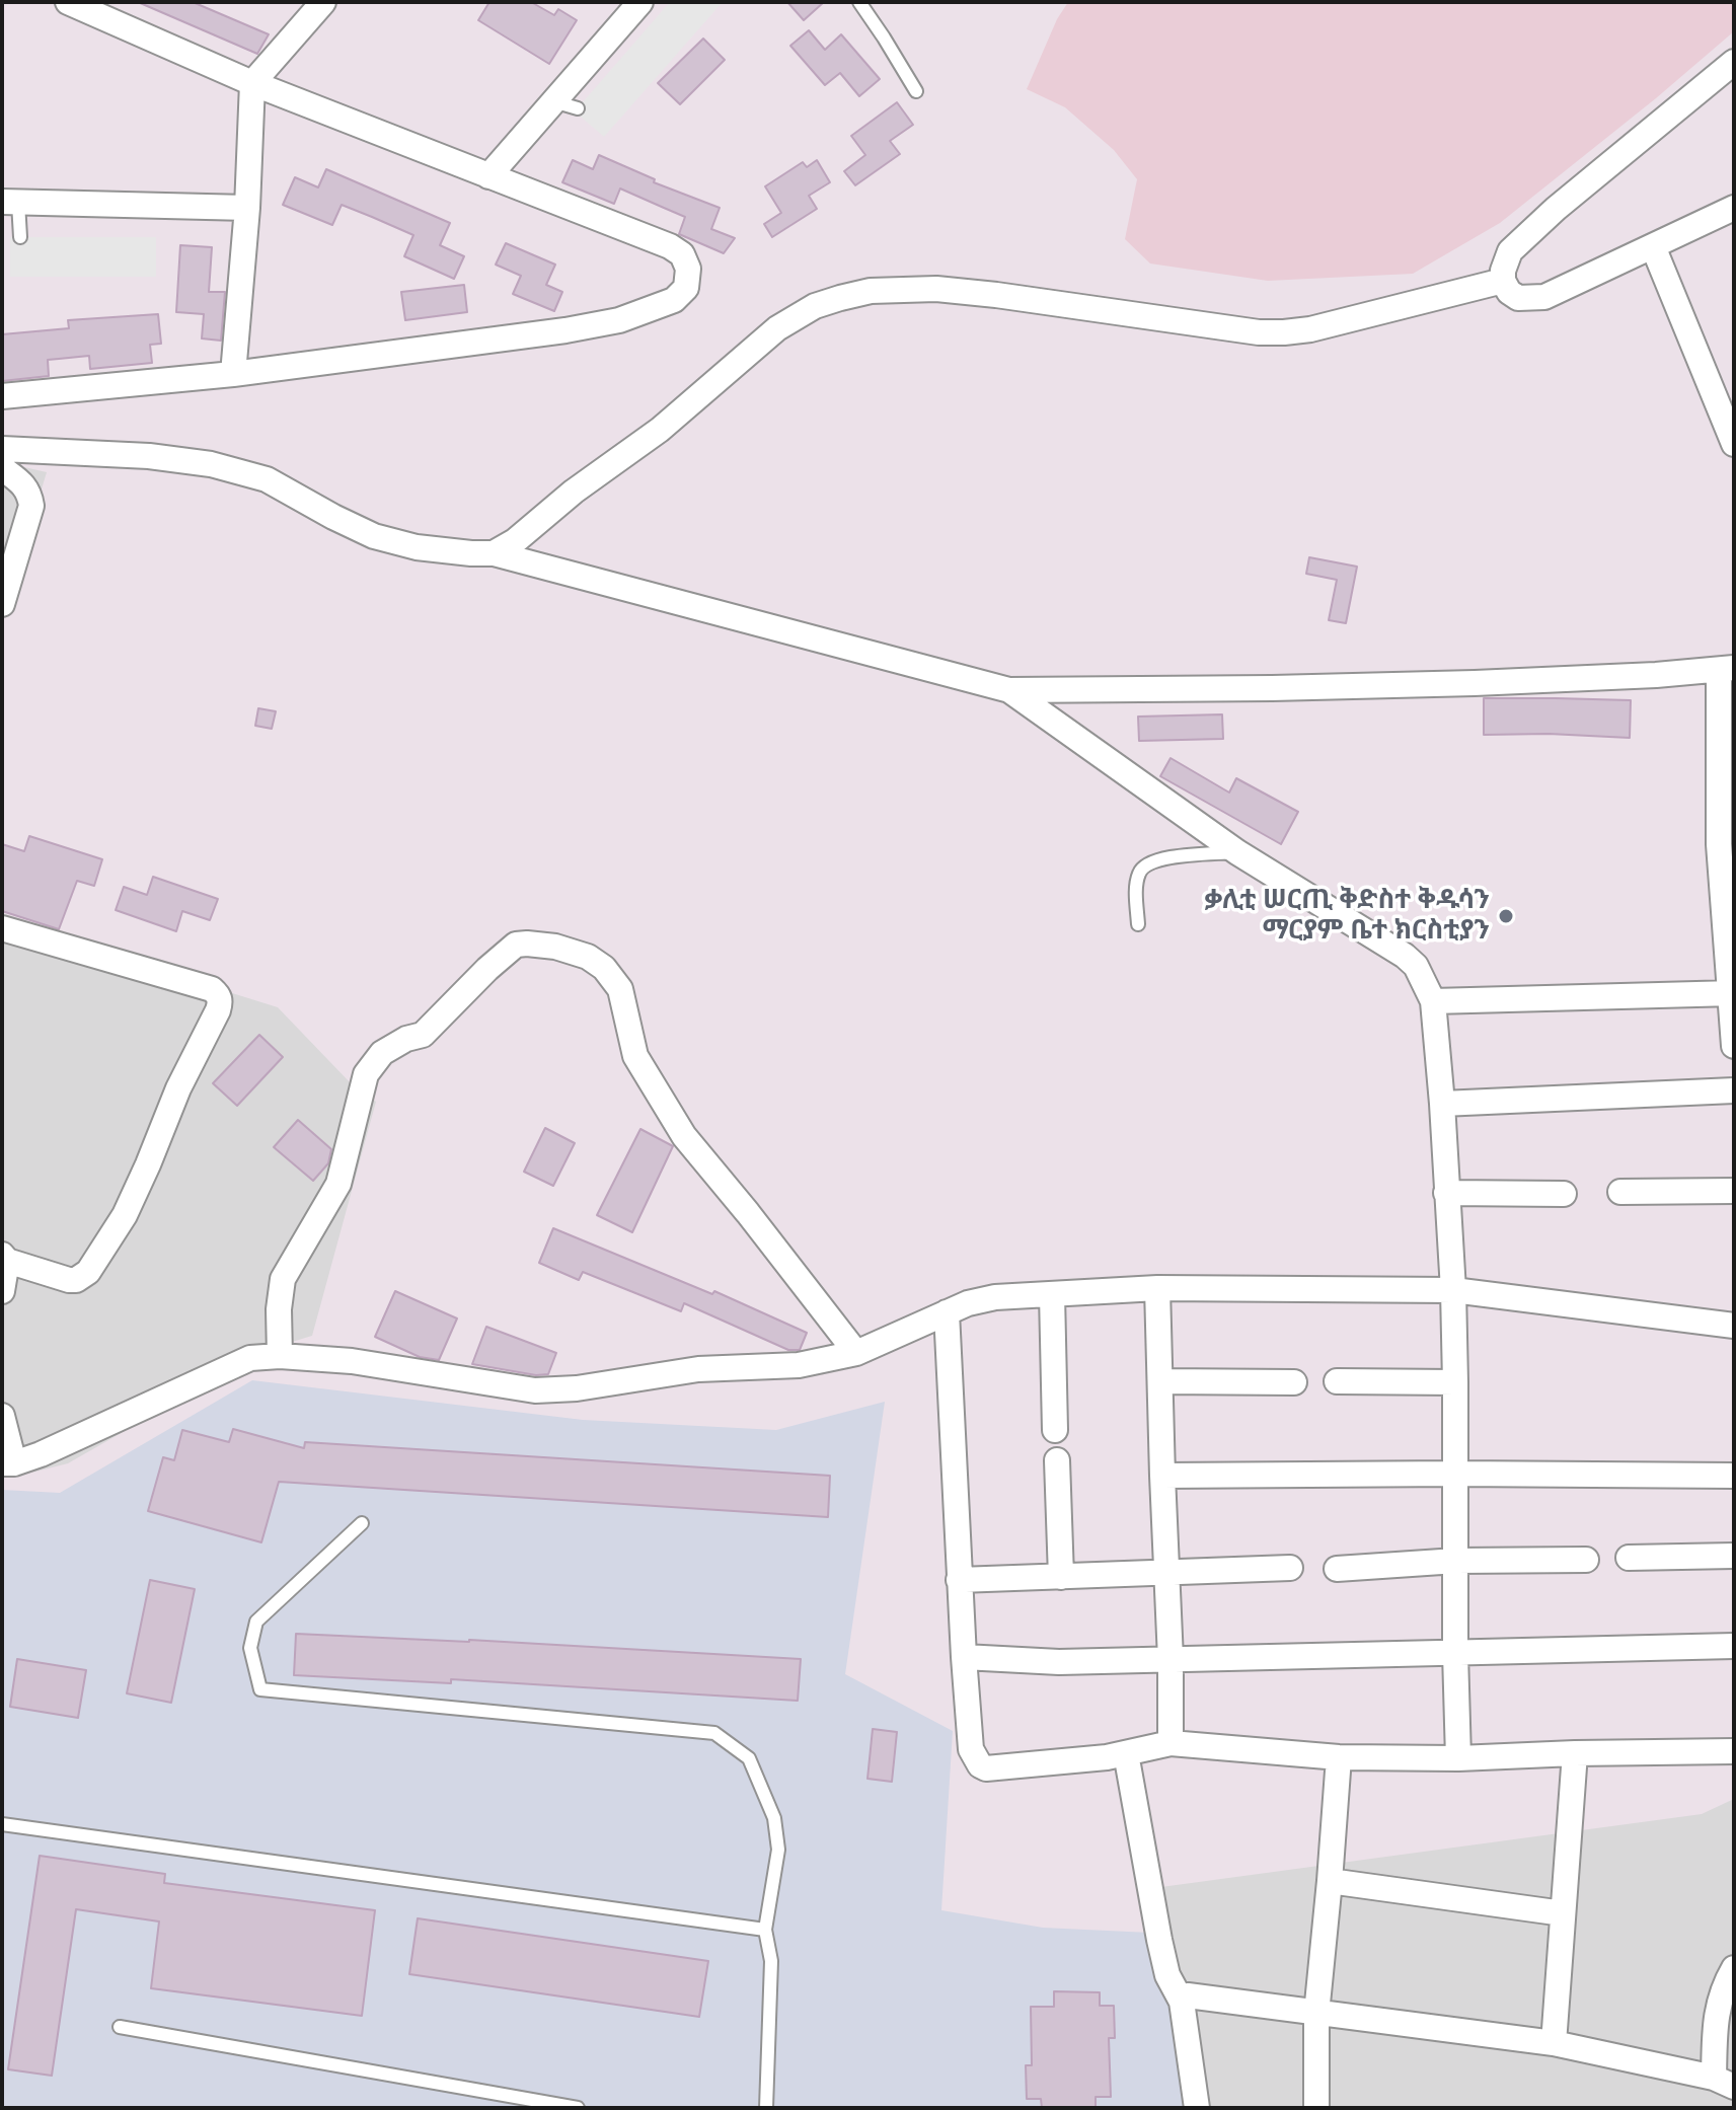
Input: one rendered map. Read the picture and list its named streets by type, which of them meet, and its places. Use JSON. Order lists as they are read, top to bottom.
{
  "places": ["ቃሊቲ ሠርጢ ቅድስተ ቅዱሳን ማርያም ቤተ ክርስቲያን"]
}
